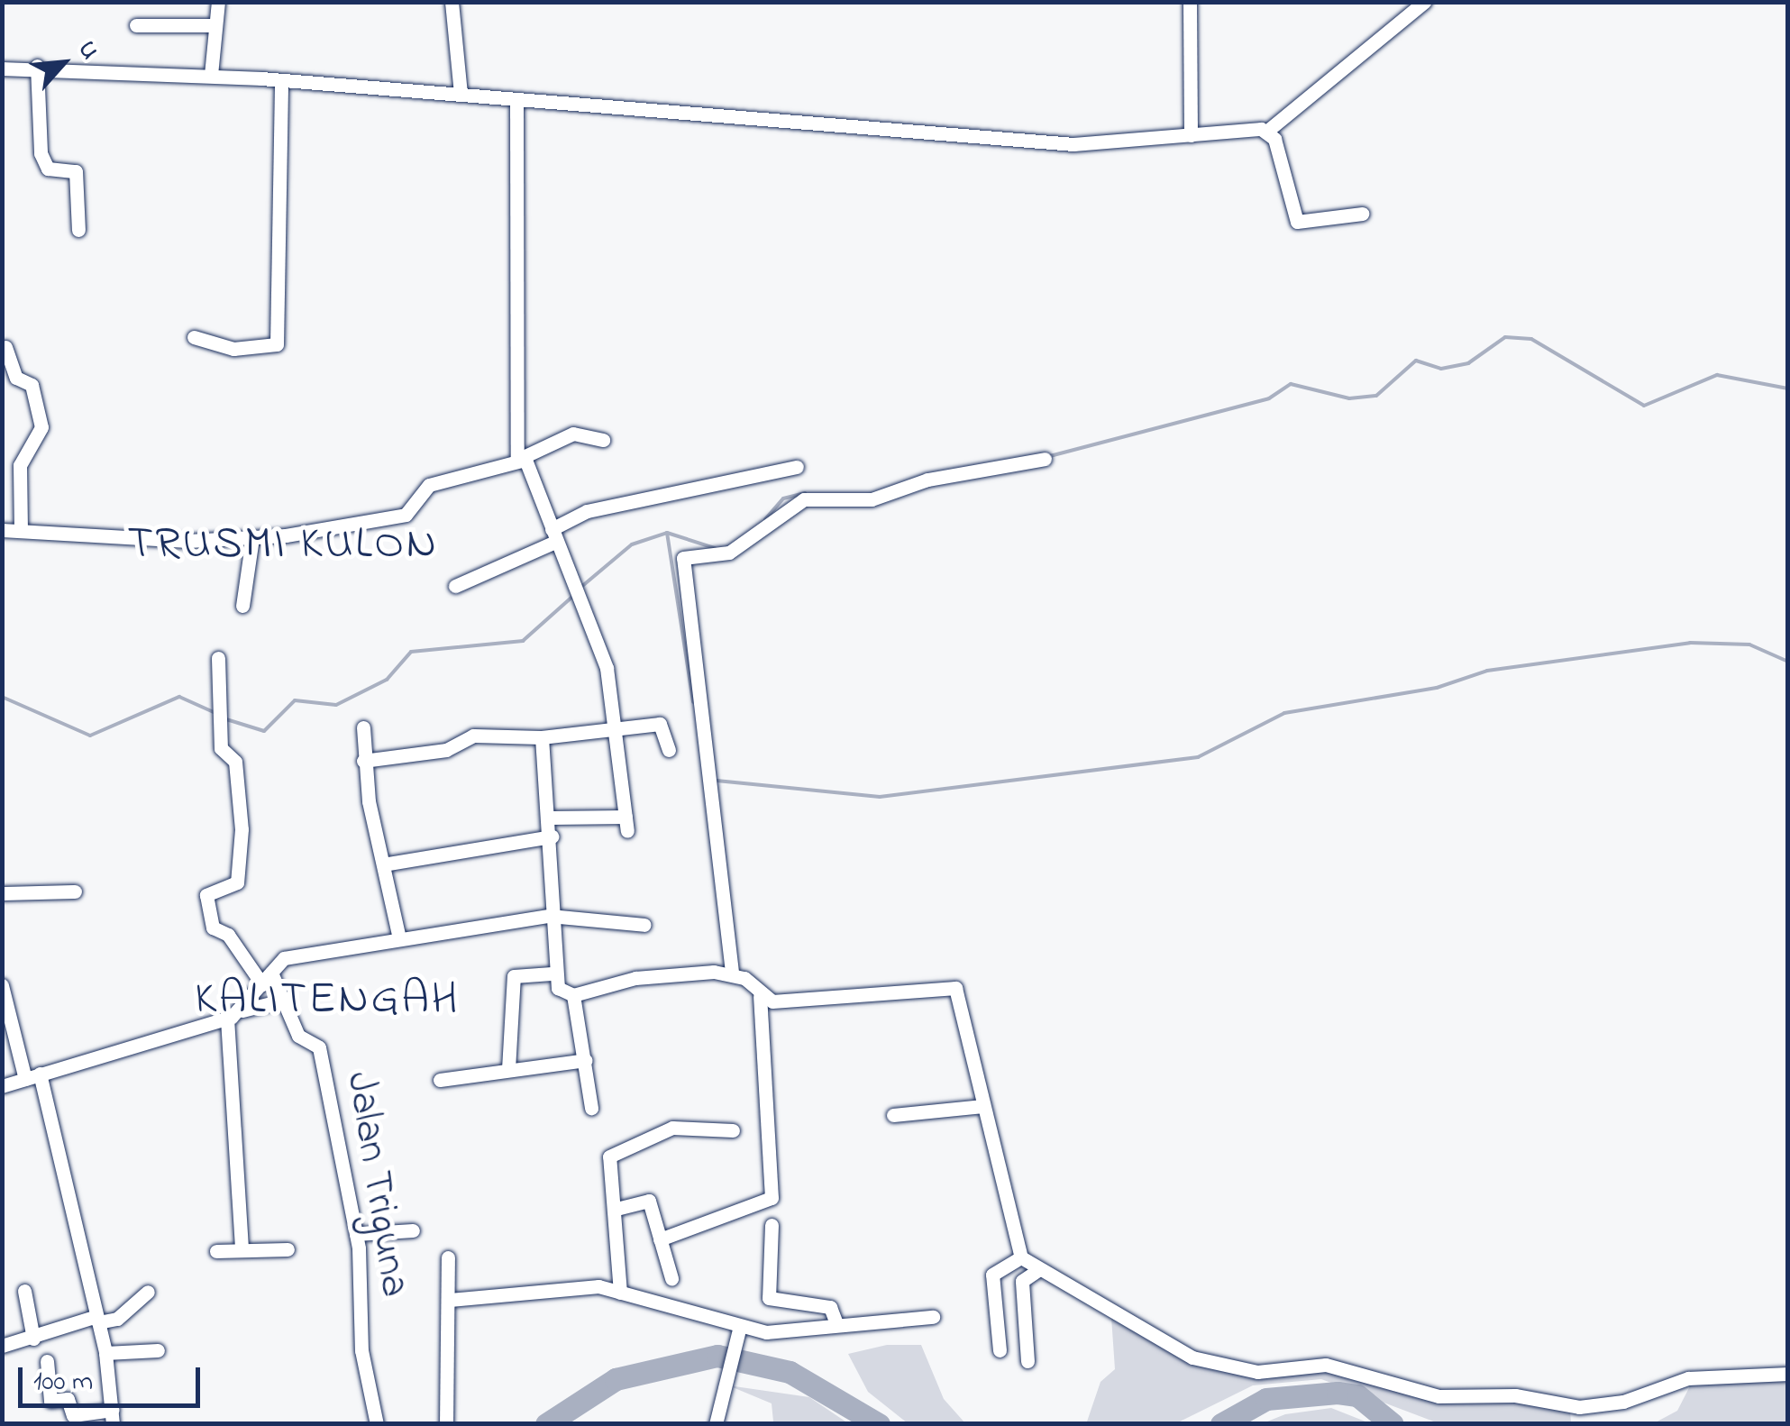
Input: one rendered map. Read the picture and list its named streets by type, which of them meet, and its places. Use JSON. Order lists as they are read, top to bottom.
{
  "streets": {
    "street": ["Jalan Triguna"]
  },
  "districts": ["TRUSMI KULON", "KALITENGAH"],
  "scale_bar": "100 m",
  "north": "top right"
}
